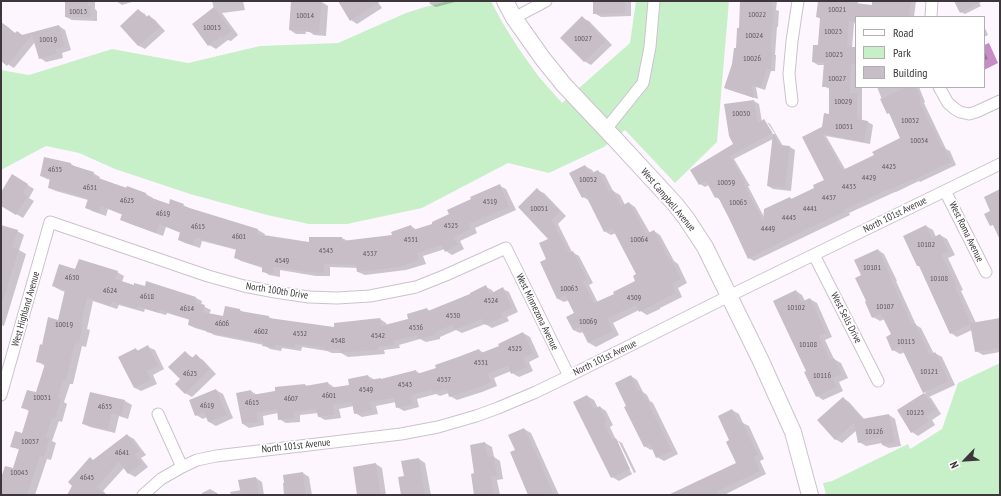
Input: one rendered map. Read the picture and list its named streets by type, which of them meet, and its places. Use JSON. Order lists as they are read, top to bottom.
{
  "streets": {
    "street": [
      "West Campbell Avenue",
      "North 101st Avenue",
      "West Roma Avenue",
      "North 100th Drive",
      "West Highland Avenue",
      "West Minnezona Avenue",
      "West Sells Drive"
    ]
  },
  "crossings": [
    ["West Campbell Avenue", "North 101st Avenue"],
    ["North 101st Avenue", "West Roma Avenue"],
    ["North 101st Avenue", "West Minnezona Avenue"],
    ["North 101st Avenue", "West Sells Drive"],
    ["North 100th Drive", "West Highland Avenue"],
    ["North 100th Drive", "West Minnezona Avenue"]
  ],
  "house_numbers": [
    "10021",
    "10013",
    "10022",
    "10014",
    "10015",
    "10023",
    "10024",
    "10027",
    "10019",
    "10025",
    "10026",
    "10027",
    "10029",
    "10030",
    "10032",
    "10031",
    "10034",
    "4425",
    "4635",
    "4429",
    "10052",
    "10059",
    "4433",
    "4631",
    "4437",
    "4625",
    "4519",
    "10065",
    "10051",
    "4441",
    "4619",
    "4445",
    "4525",
    "4615",
    "4449",
    "4601",
    "4531",
    "10064",
    "10102",
    "4543",
    "4537",
    "4549",
    "10101",
    "4630",
    "10108",
    "10063",
    "4624",
    "4618",
    "4509",
    "4524",
    "10107",
    "10102",
    "4614",
    "4530",
    "10069",
    "4606",
    "10019",
    "4536",
    "4602",
    "4552",
    "4542",
    "4548",
    "10115",
    "10108",
    "4525",
    "4531",
    "10121",
    "4625",
    "10116",
    "4537",
    "4543",
    "4549",
    "4601",
    "10031",
    "4607",
    "4615",
    "4619",
    "4635",
    "10125",
    "10126",
    "10037",
    "4641",
    "10043",
    "4645"
  ],
  "legend": ["Road", "Park", "Building"],
  "north": "bottom left"
}
